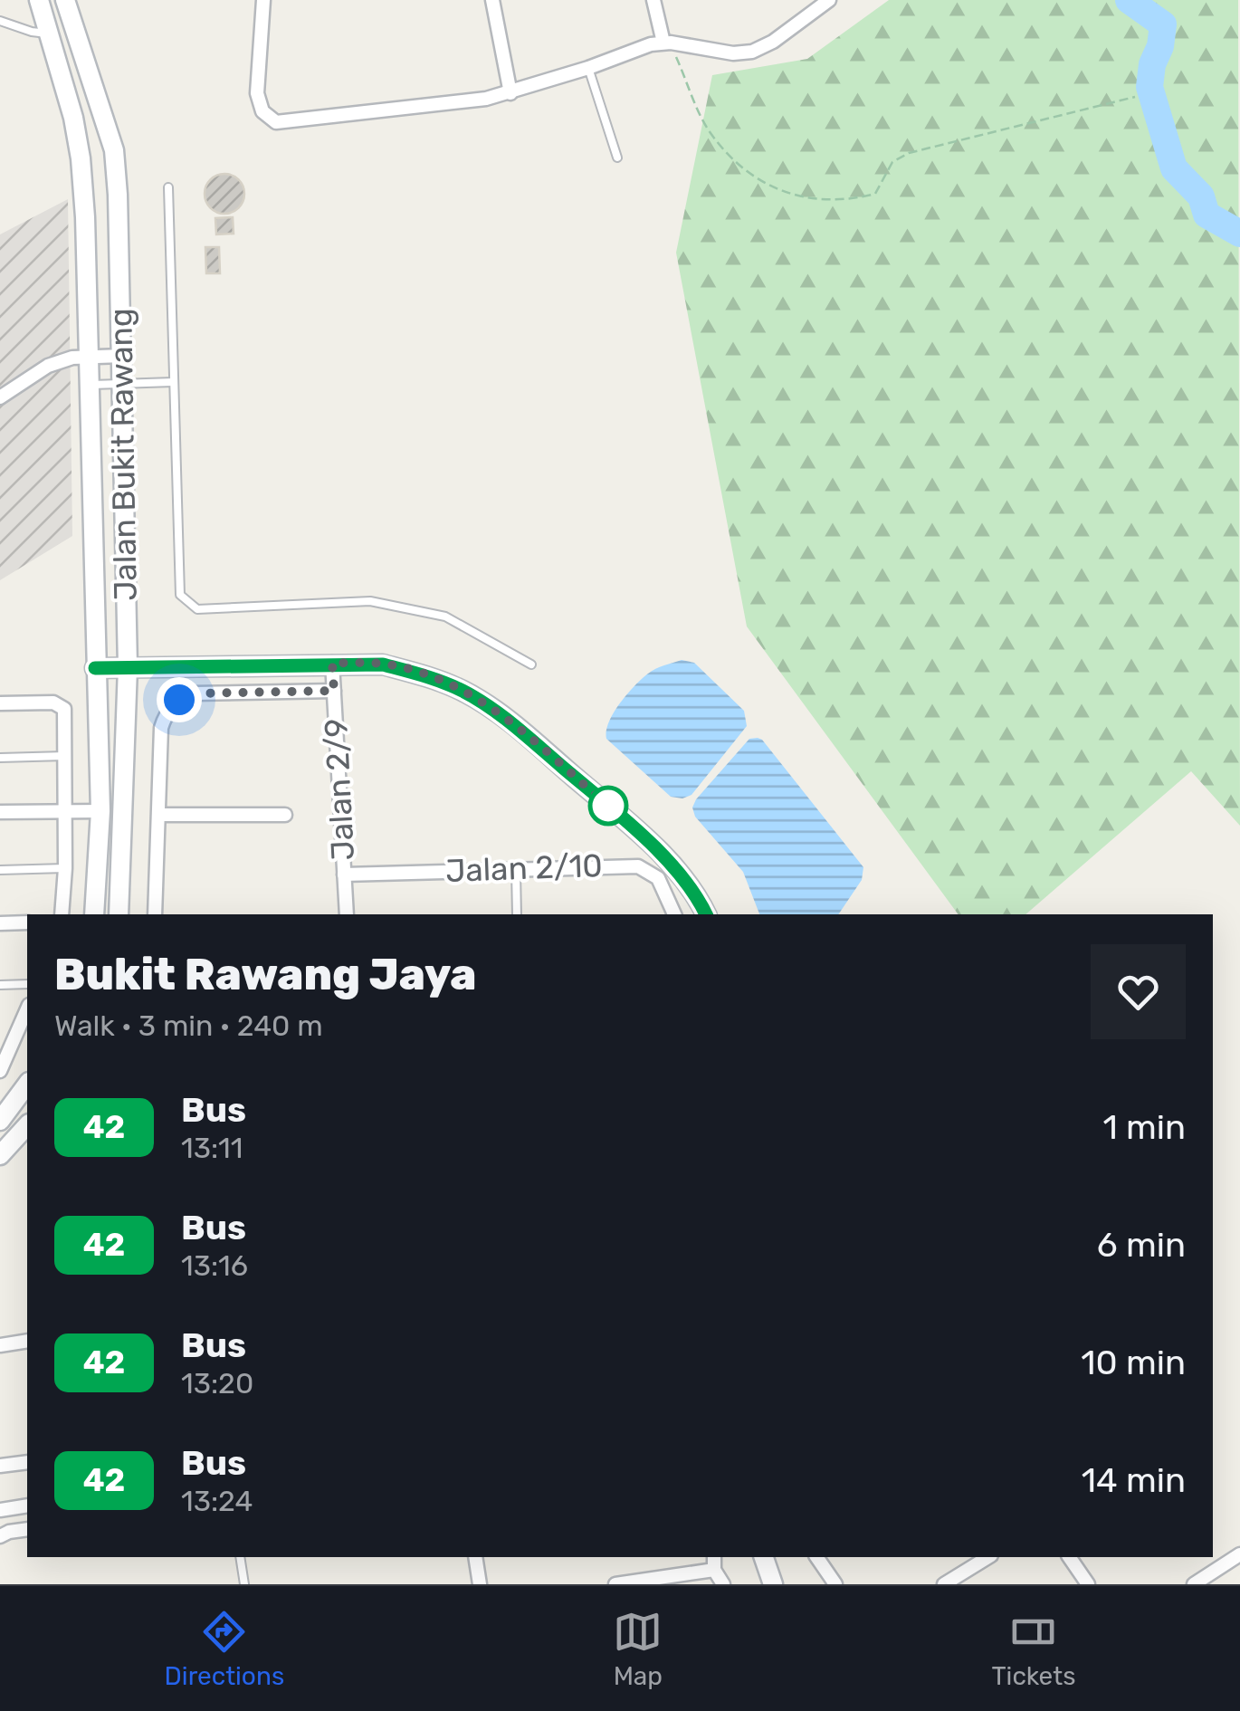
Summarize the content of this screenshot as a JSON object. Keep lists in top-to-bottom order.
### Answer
{
  "streets": {
    "street": ["Jalan Bukit Rawang", "Jalan 2/9", "Jalan 2/10"]
  },
  "crossings": [
    ["Jalan 2/9", "Jalan 2/10"]
  ],
  "lines": ["bus line 42"],
  "page": {
    "heading": ["Bukit Rawang Jaya", "Walk · 3 min · 240 m"],
    "list": [
      {
        "mark": "42",
        "name": "Bus",
        "note": "13:11",
        "value": "1 min"
      },
      {
        "mark": "42",
        "name": "Bus",
        "note": "13:16",
        "value": "6 min"
      },
      {
        "mark": "42",
        "name": "Bus",
        "note": "13:20",
        "value": "10 min"
      },
      {
        "mark": "42",
        "name": "Bus",
        "note": "13:24",
        "value": "14 min"
      }
    ],
    "tabs": ["Directions", "Map", "Tickets"]
  }
}
